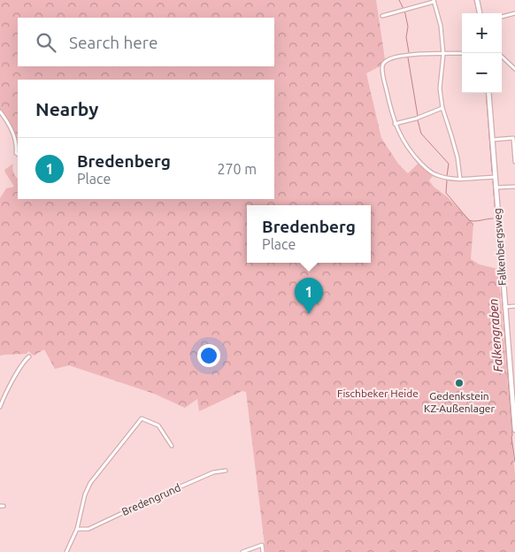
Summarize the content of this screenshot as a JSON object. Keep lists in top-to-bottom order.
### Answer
{
  "streets": {
    "street": ["Falkenbergsweg", "Bredengrund"]
  },
  "water": ["Falkengraben"],
  "parks": ["Fischbeker Heide"],
  "places": ["Gedenkstein KZ-Außenlager"],
  "page": {
    "map_buttons": ["+", "−"],
    "search": "Search here",
    "heading": "Nearby",
    "list": [
      {
        "mark": "1",
        "name": "Bredenberg",
        "note": "Place",
        "value": "270 m"
      }
    ],
    "popup": ["Bredenberg", "Place"],
    "pins": "1"
  }
}
